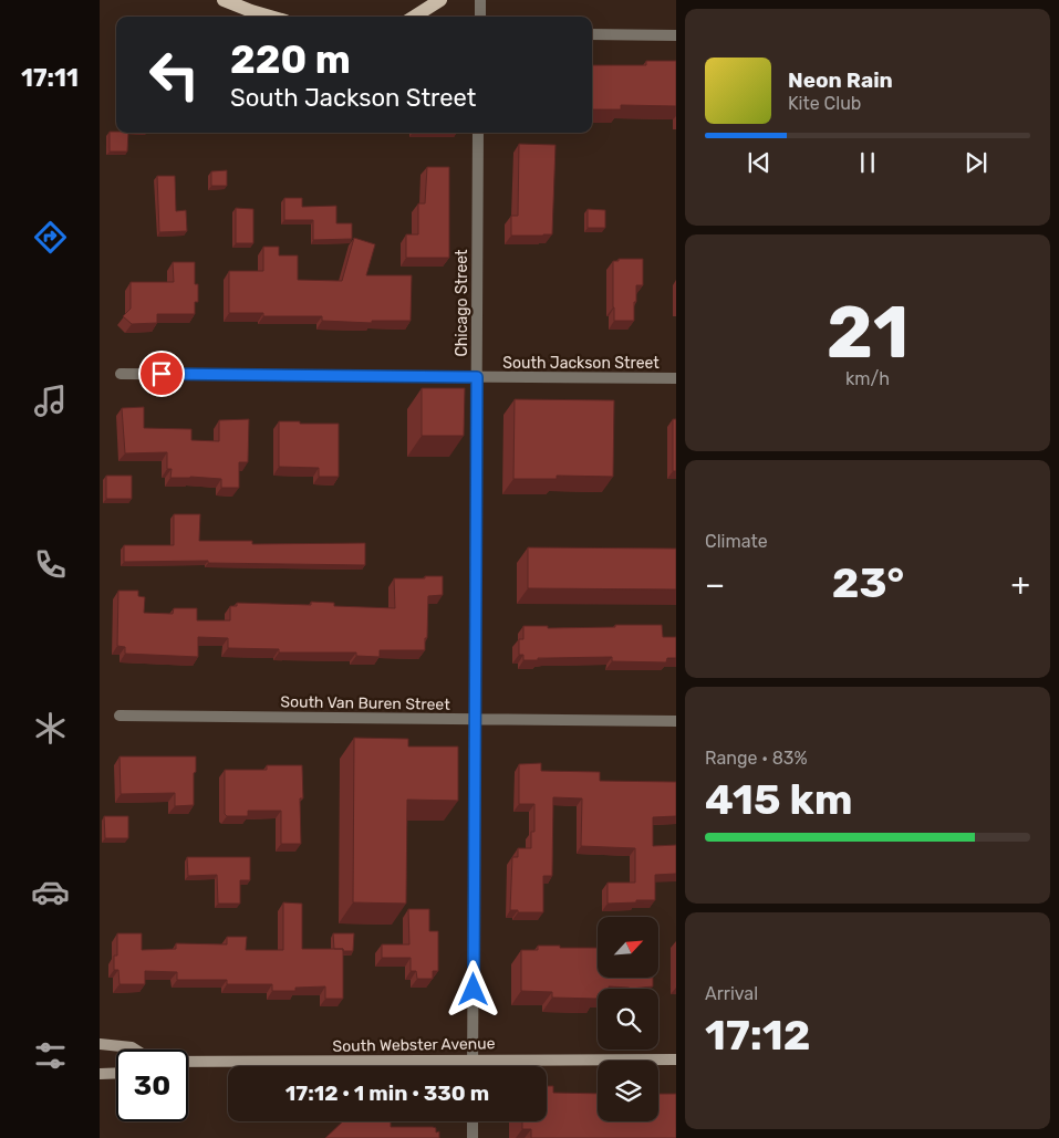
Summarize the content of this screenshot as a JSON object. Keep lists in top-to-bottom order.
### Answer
{
  "streets": {
    "main road": ["South Webster Avenue"],
    "street": ["Chicago Street", "South Jackson Street", "South Van Buren Street"]
  },
  "crossings": [
    ["Chicago Street", "South Jackson Street"],
    ["Chicago Street", "South Van Buren Street"],
    ["Chicago Street", "South Webster Avenue"]
  ],
  "north": "top right",
  "page": {
    "tabs": "17:11",
    "turn": ["220 m", "South Jackson Street"],
    "song": ["Neon Rain", "Kite Club"],
    "tile": [
      ["21", "km/h"],
      "Climate",
      ["Range · 83%", "415 km"],
      ["Arrival", "17:12"]
    ],
    "heat": ["−", "23°", "+"],
    "limit": "30",
    "trip": "17:12 · 1 min · 330 m"
  }
}
